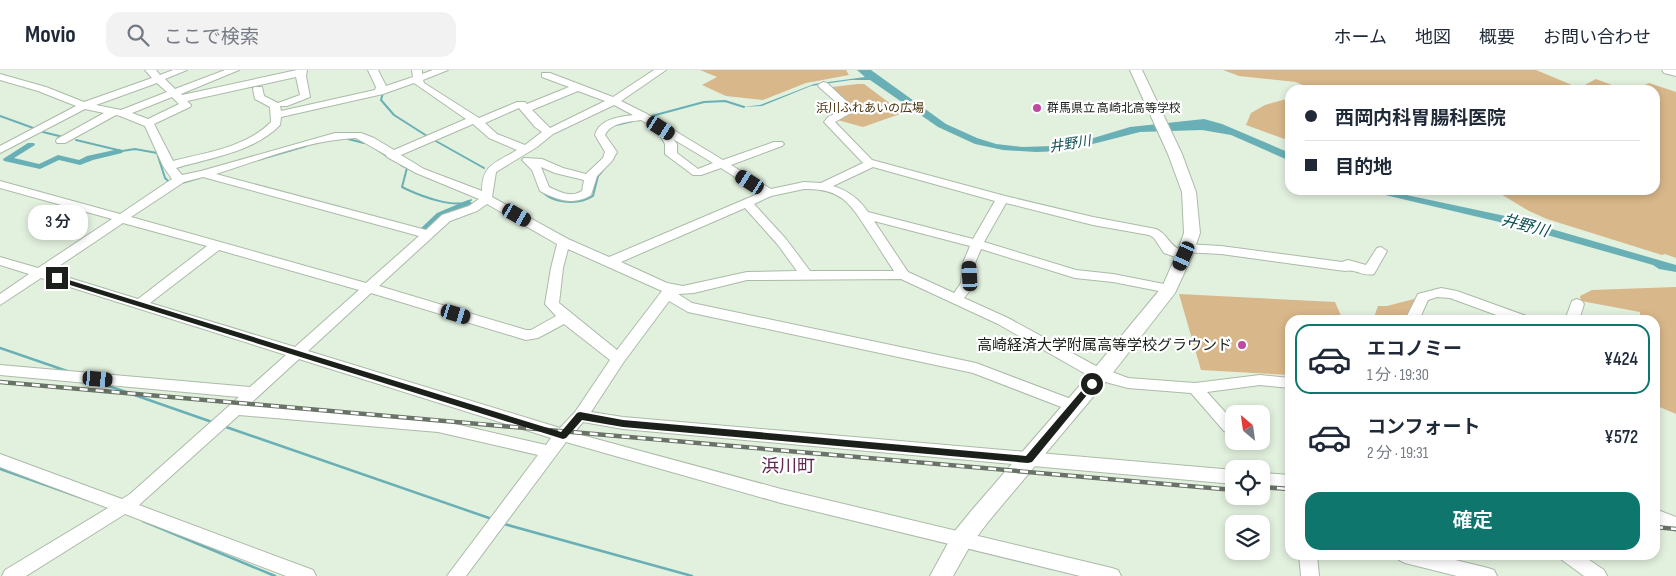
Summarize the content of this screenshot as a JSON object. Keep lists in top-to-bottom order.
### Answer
{
  "districts": ["浜川町"],
  "water": ["井野川"],
  "parks": ["浜川ふれあいの広場"],
  "places": ["群馬県立 高崎北高等学校", "高崎経済大学附属高等学校グラウンド"],
  "north": "top left",
  "page": {
    "header": "Movio",
    "search": "ここで検索",
    "nav": [
      "ホーム",
      "地図",
      "概要",
      "お問い合わせ"
    ],
    "banner": ["西岡内科胃腸科医院", "目的地"],
    "bubble": "3 分",
    "list": [
      {
        "name": "エコノミー",
        "note": "1 分 · 19:30",
        "value": "¥424"
      },
      {
        "name": "コンフォート",
        "note": "2 分 · 19:31",
        "value": "¥572"
      }
    ],
    "buttons": "確定"
  }
}
